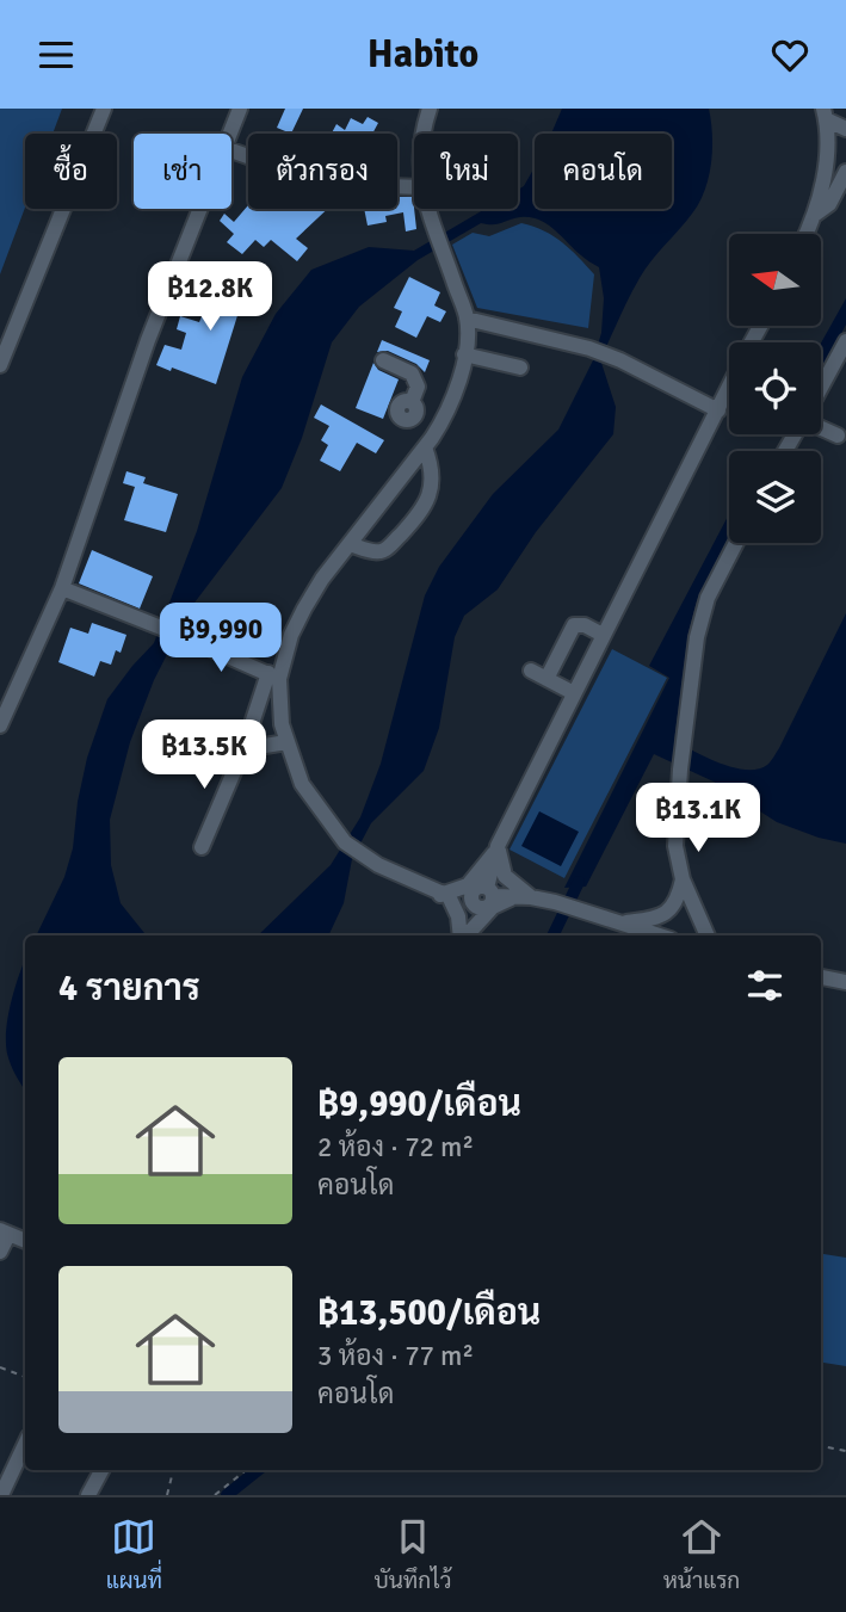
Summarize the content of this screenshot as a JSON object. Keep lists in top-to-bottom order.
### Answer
{
  "north": "left",
  "page": {
    "header": "Habito",
    "chip": [
      "ซื้อ",
      "เช่า",
      "ตัวกรอง",
      "ใหม่",
      "คอนโด"
    ],
    "price": [
      "฿12.8K",
      "฿9,990",
      "฿13.5K",
      "฿13.1K"
    ],
    "heading": "4 รายการ",
    "list": [
      {
        "name": "฿9,990/เดือน",
        "note": "2 ห้อง · 72 m² · คอนโด"
      },
      {
        "name": "฿13,500/เดือน",
        "note": "3 ห้อง · 77 m² · คอนโด"
      }
    ],
    "tabs": ["แผนที่", "บันทึกไว้", "หน้าแรก"]
  }
}
